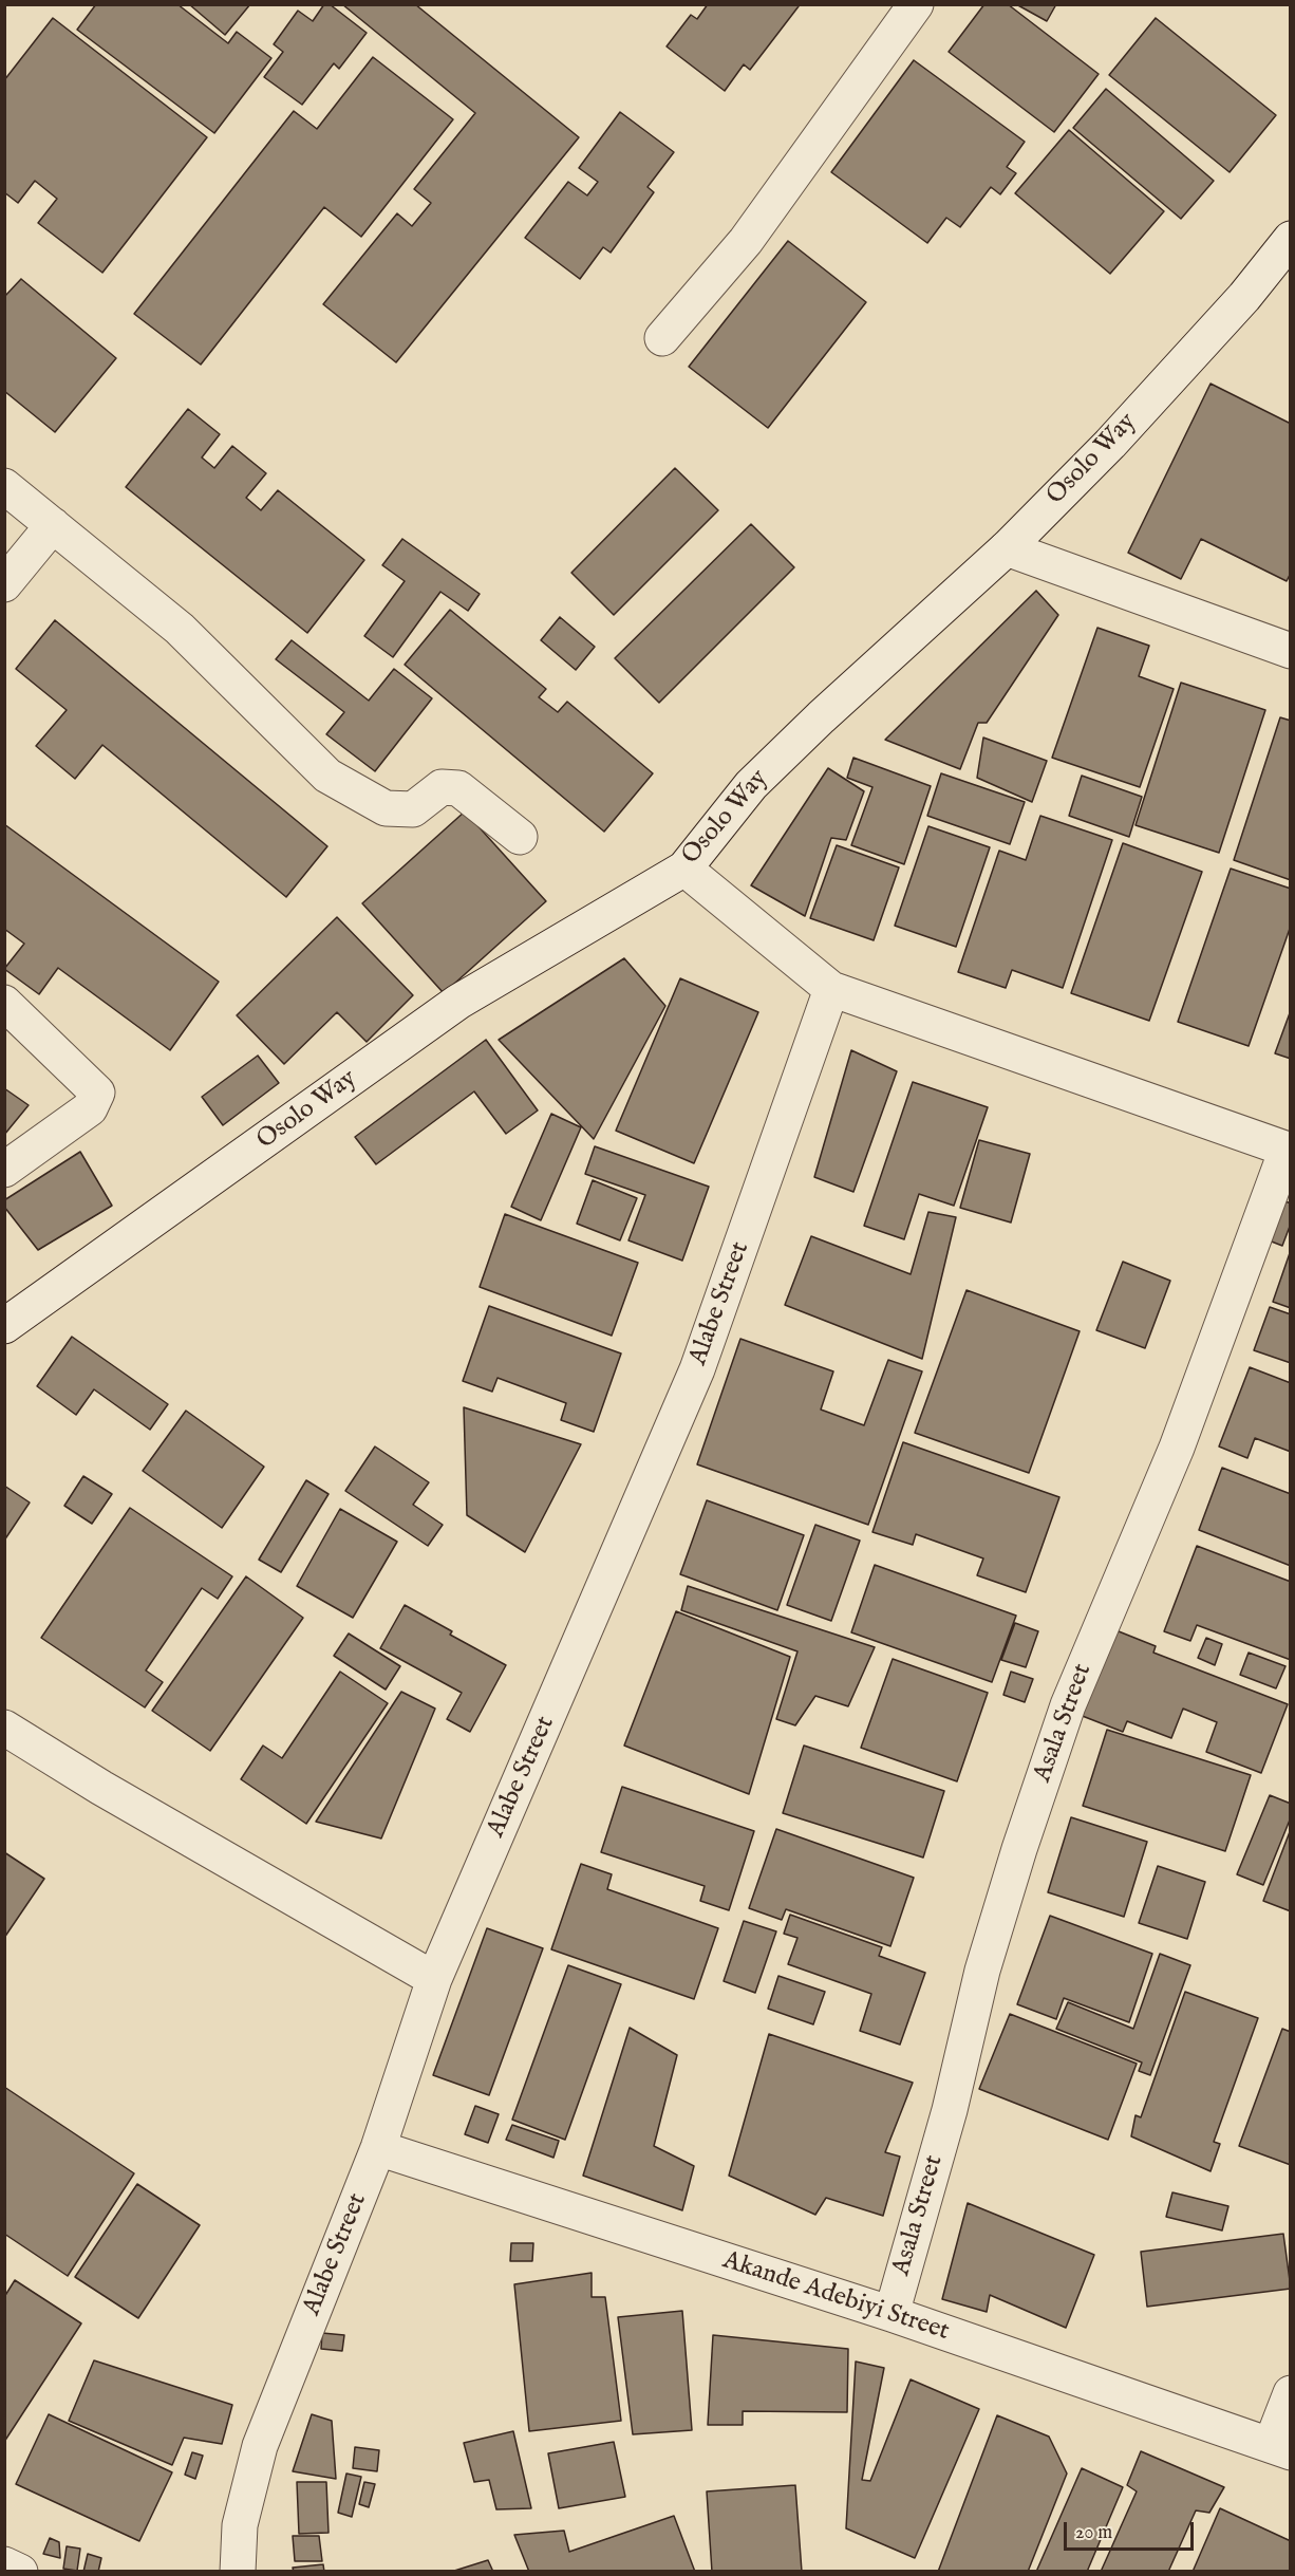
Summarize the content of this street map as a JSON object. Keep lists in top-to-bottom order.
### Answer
{
  "streets": {
    "street": [
      "Osolo Way",
      "Alabe Street",
      "Asala Street",
      "Akande Adebiyi Street"
    ]
  },
  "crossings": [
    ["Alabe Street", "Akande Adebiyi Street"],
    ["Asala Street", "Akande Adebiyi Street"]
  ],
  "scale_bar": "20 m"
}
